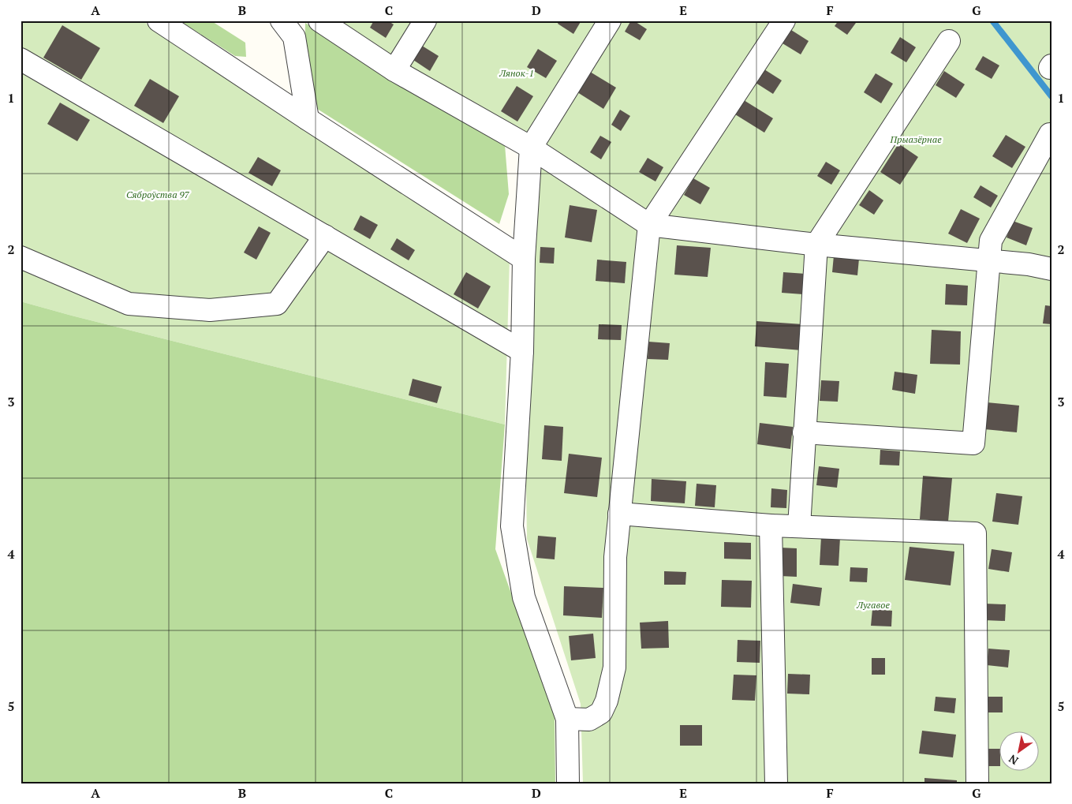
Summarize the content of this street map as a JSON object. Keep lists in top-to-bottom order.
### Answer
{
  "parks": [
    "Лянок-1",
    "Прыазёрнае",
    "Сяброўства 97",
    "Лугавое"
  ],
  "north": "bottom left",
  "grid": {
    "columns": [
      "A",
      "B",
      "C",
      "D",
      "E",
      "F",
      "G"
    ],
    "rows": [
      "1",
      "2",
      "3",
      "4",
      "5"
    ]
  }
}
